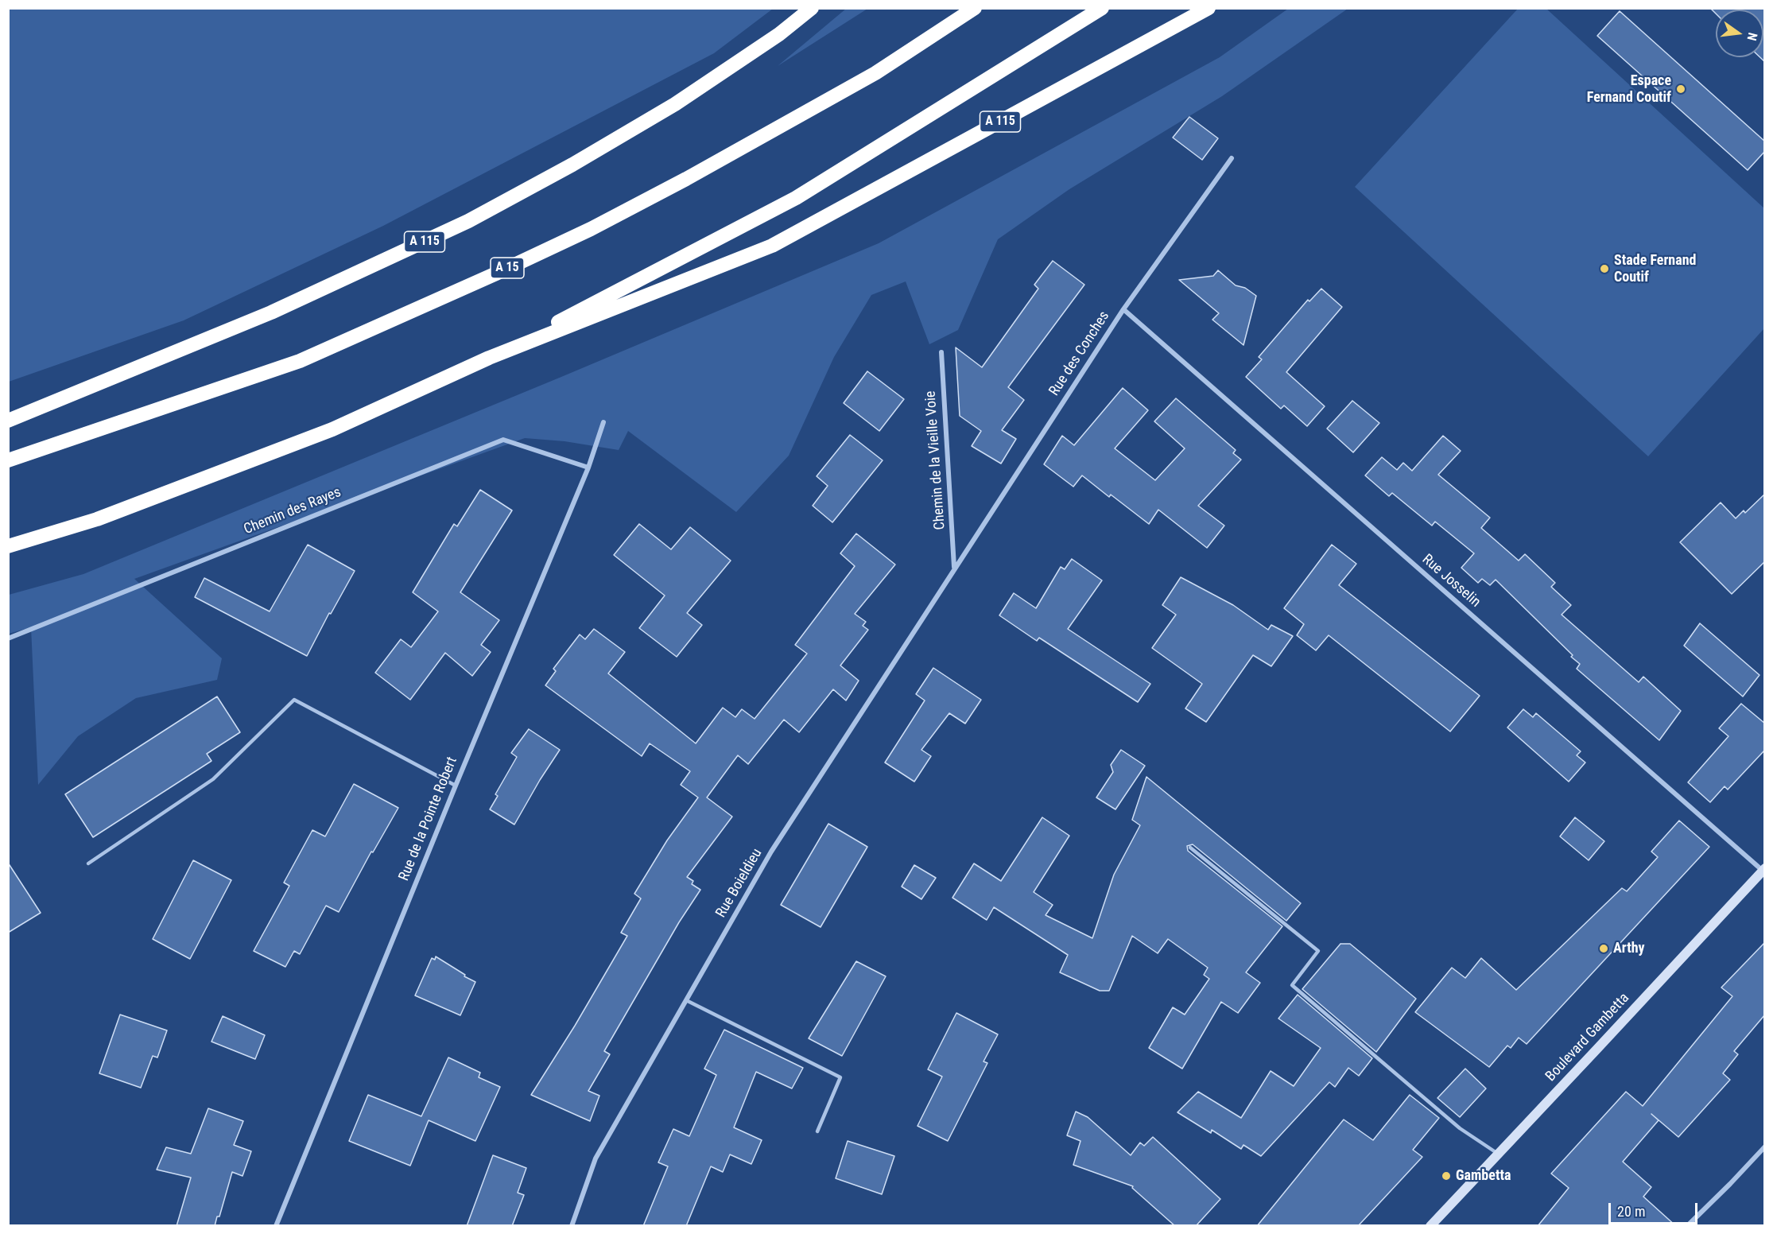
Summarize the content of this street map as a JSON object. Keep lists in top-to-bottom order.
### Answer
{
  "streets": {
    "highway": ["A 115", "A 15"],
    "main road": ["Boulevard Gambetta"],
    "street": [
      "Rue des Conches",
      "Chemin de la Vieille Voie",
      "Chemin des Rayes",
      "Rue Josselin",
      "Rue de la Pointe Robert",
      "Rue Boieldieu"
    ]
  },
  "crossings": [
    ["Rue des Conches", "Chemin de la Vieille Voie"],
    ["Rue des Conches", "Rue Josselin"],
    ["Rue des Conches", "Rue Boieldieu"],
    ["Chemin de la Vieille Voie", "Rue Boieldieu"],
    ["Chemin des Rayes", "Rue de la Pointe Robert"],
    ["Rue Josselin", "Boulevard Gambetta"]
  ],
  "places": [
    "Espace Fernand Coutif",
    "Stade Fernand Coutif",
    "Arthy",
    "Gambetta"
  ],
  "scale_bar": "20 m",
  "north": "right"
}
